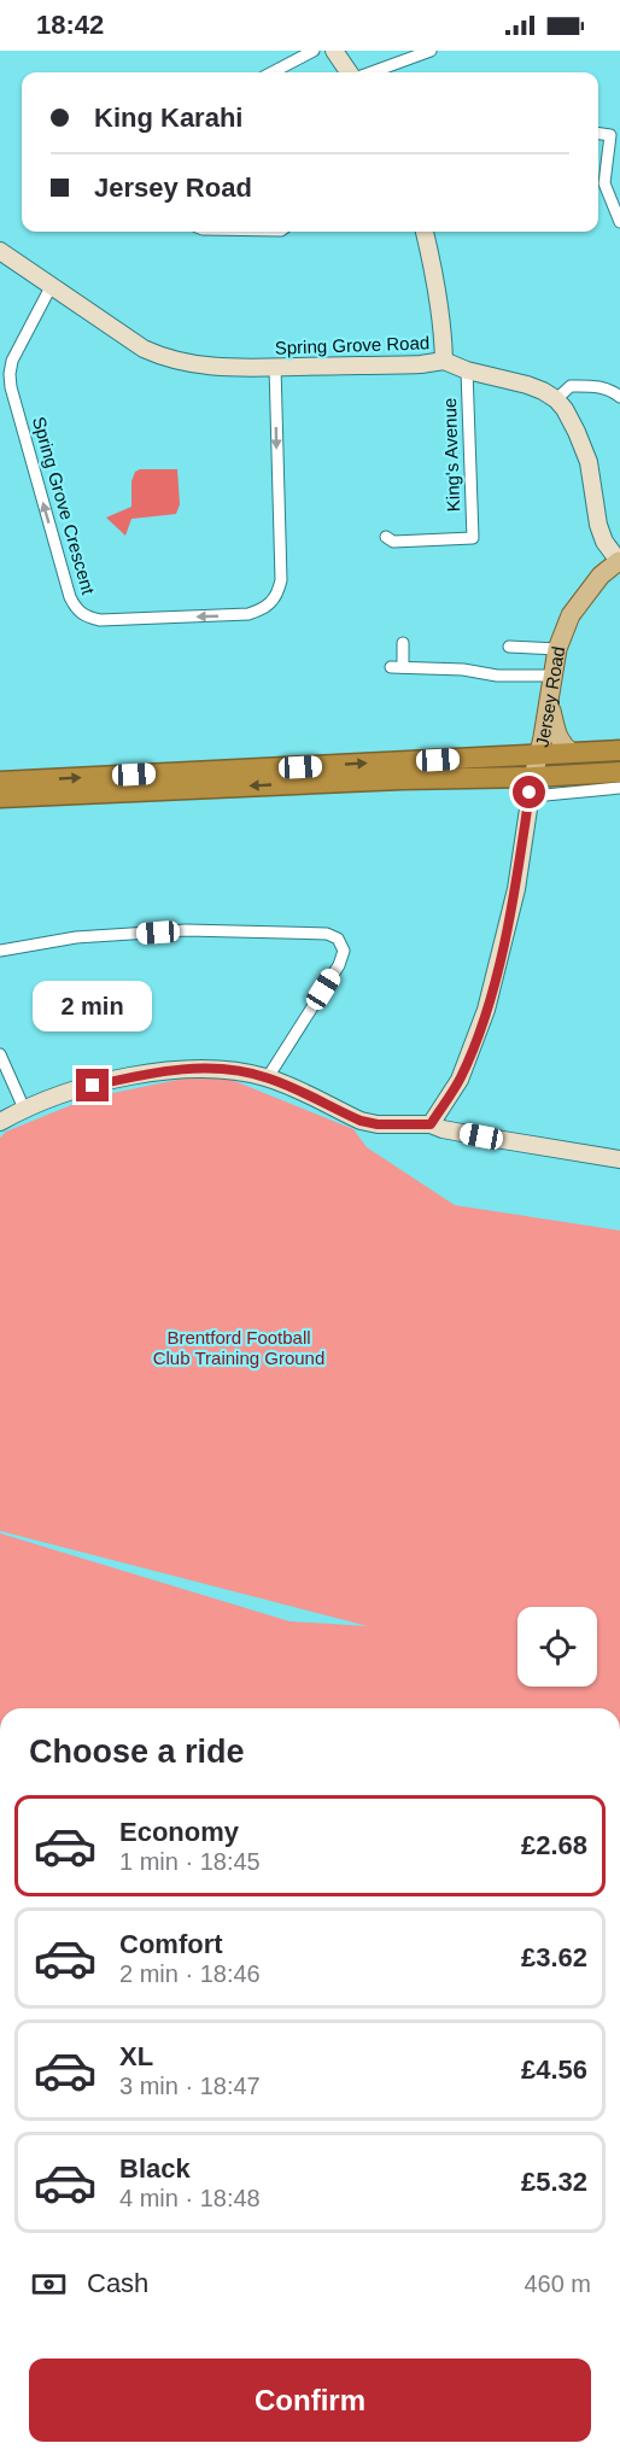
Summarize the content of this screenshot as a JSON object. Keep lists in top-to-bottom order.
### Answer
{
  "streets": {
    "main road": ["Jersey Road"],
    "street": ["Spring Grove Road", "King's Avenue", "Spring Grove Crescent"]
  },
  "crossings": [
    ["Spring Grove Road", "King's Avenue"],
    ["Spring Grove Road", "Spring Grove Crescent"]
  ],
  "parks": ["Brentford Football Club Training Ground"],
  "page": {
    "status": "18:42",
    "banner": ["King Karahi", "Jersey Road"],
    "bubble": "2 min",
    "heading": "Choose a ride",
    "list": [
      {
        "name": "Economy",
        "note": "1 min · 18:45",
        "value": "£2.68"
      },
      {
        "name": "Comfort",
        "note": "2 min · 18:46",
        "value": "£3.62"
      },
      {
        "name": "XL",
        "note": "3 min · 18:47",
        "value": "£4.56"
      },
      {
        "name": "Black",
        "note": "4 min · 18:48",
        "value": "£5.32"
      }
    ],
    "pay": ["Cash", "460 m"],
    "buttons": "Confirm"
  }
}
